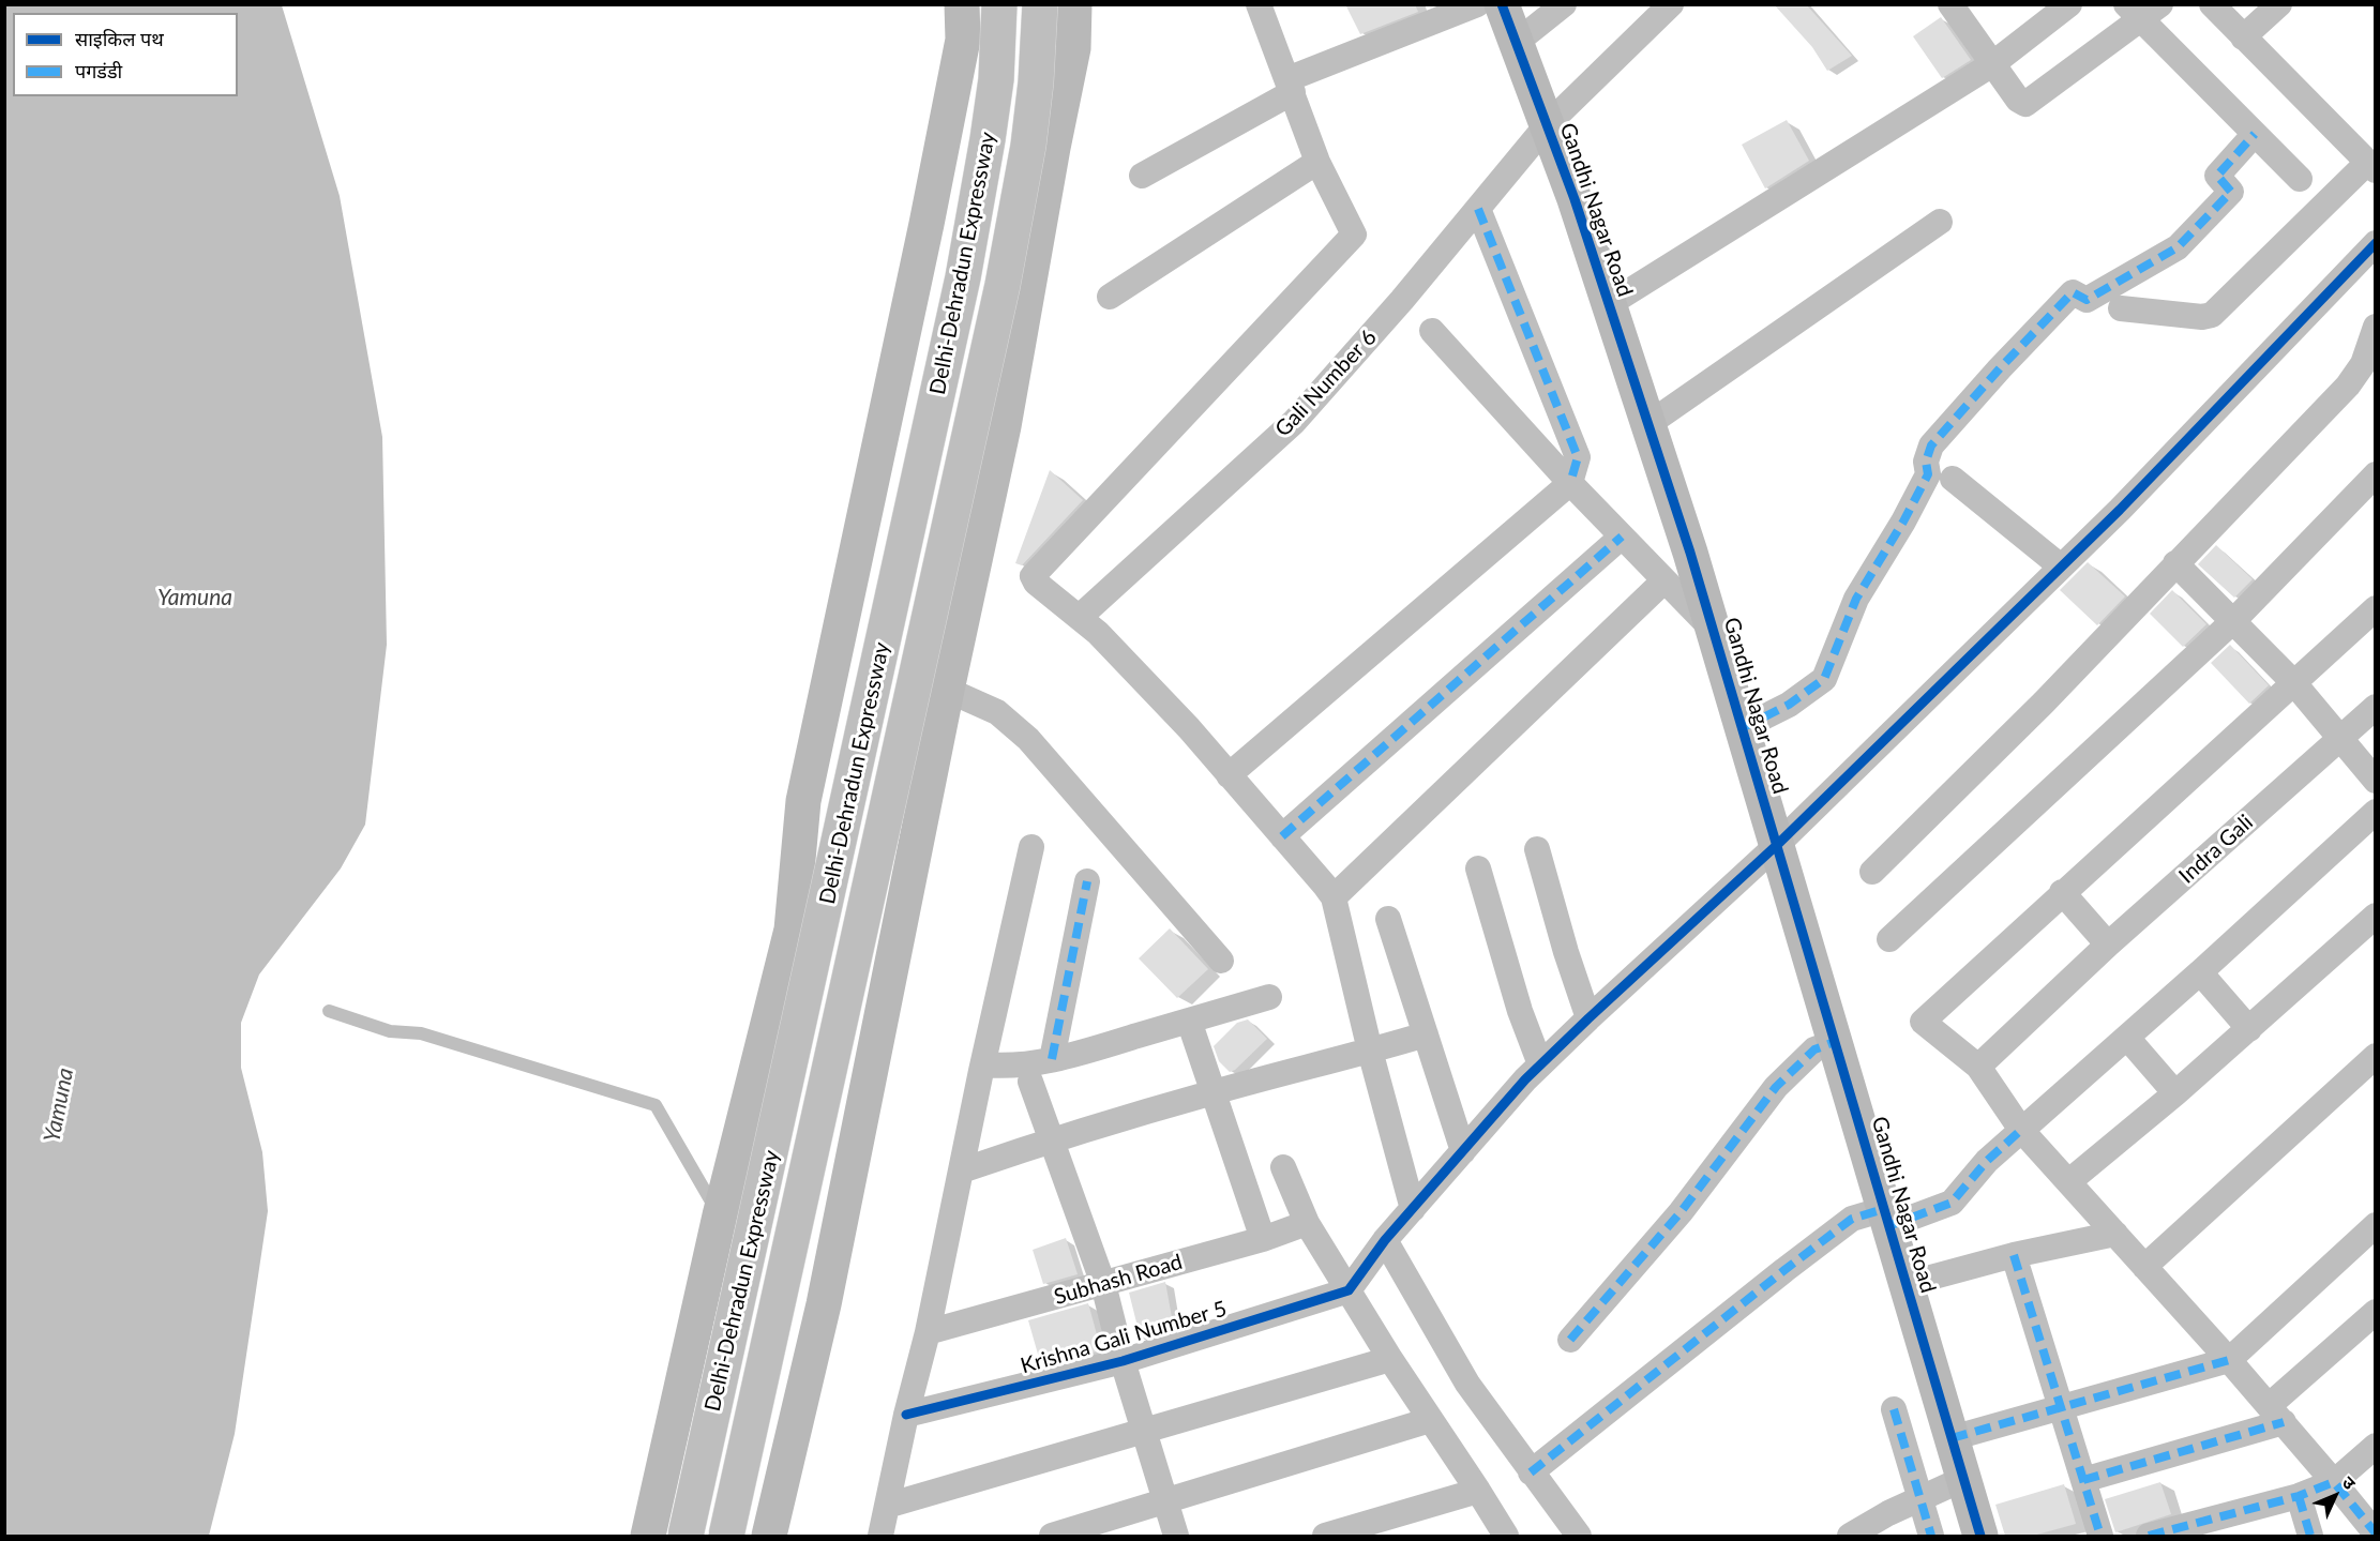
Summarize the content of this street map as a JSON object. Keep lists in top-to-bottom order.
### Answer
{
  "streets": {
    "highway": ["Delhi-Dehradun Expressway"],
    "street": [
      "Gandhi Nagar Road",
      "Gali Number 6",
      "Indra Gali",
      "Subhash Road",
      "Krishna Gali Number 5"
    ]
  },
  "crossings": [
    ["Gandhi Nagar Road", "Gali Number 6"]
  ],
  "water": ["Yamuna"],
  "legend": ["साइकिल पथ", "पगडंडी"],
  "north": "top right"
}
